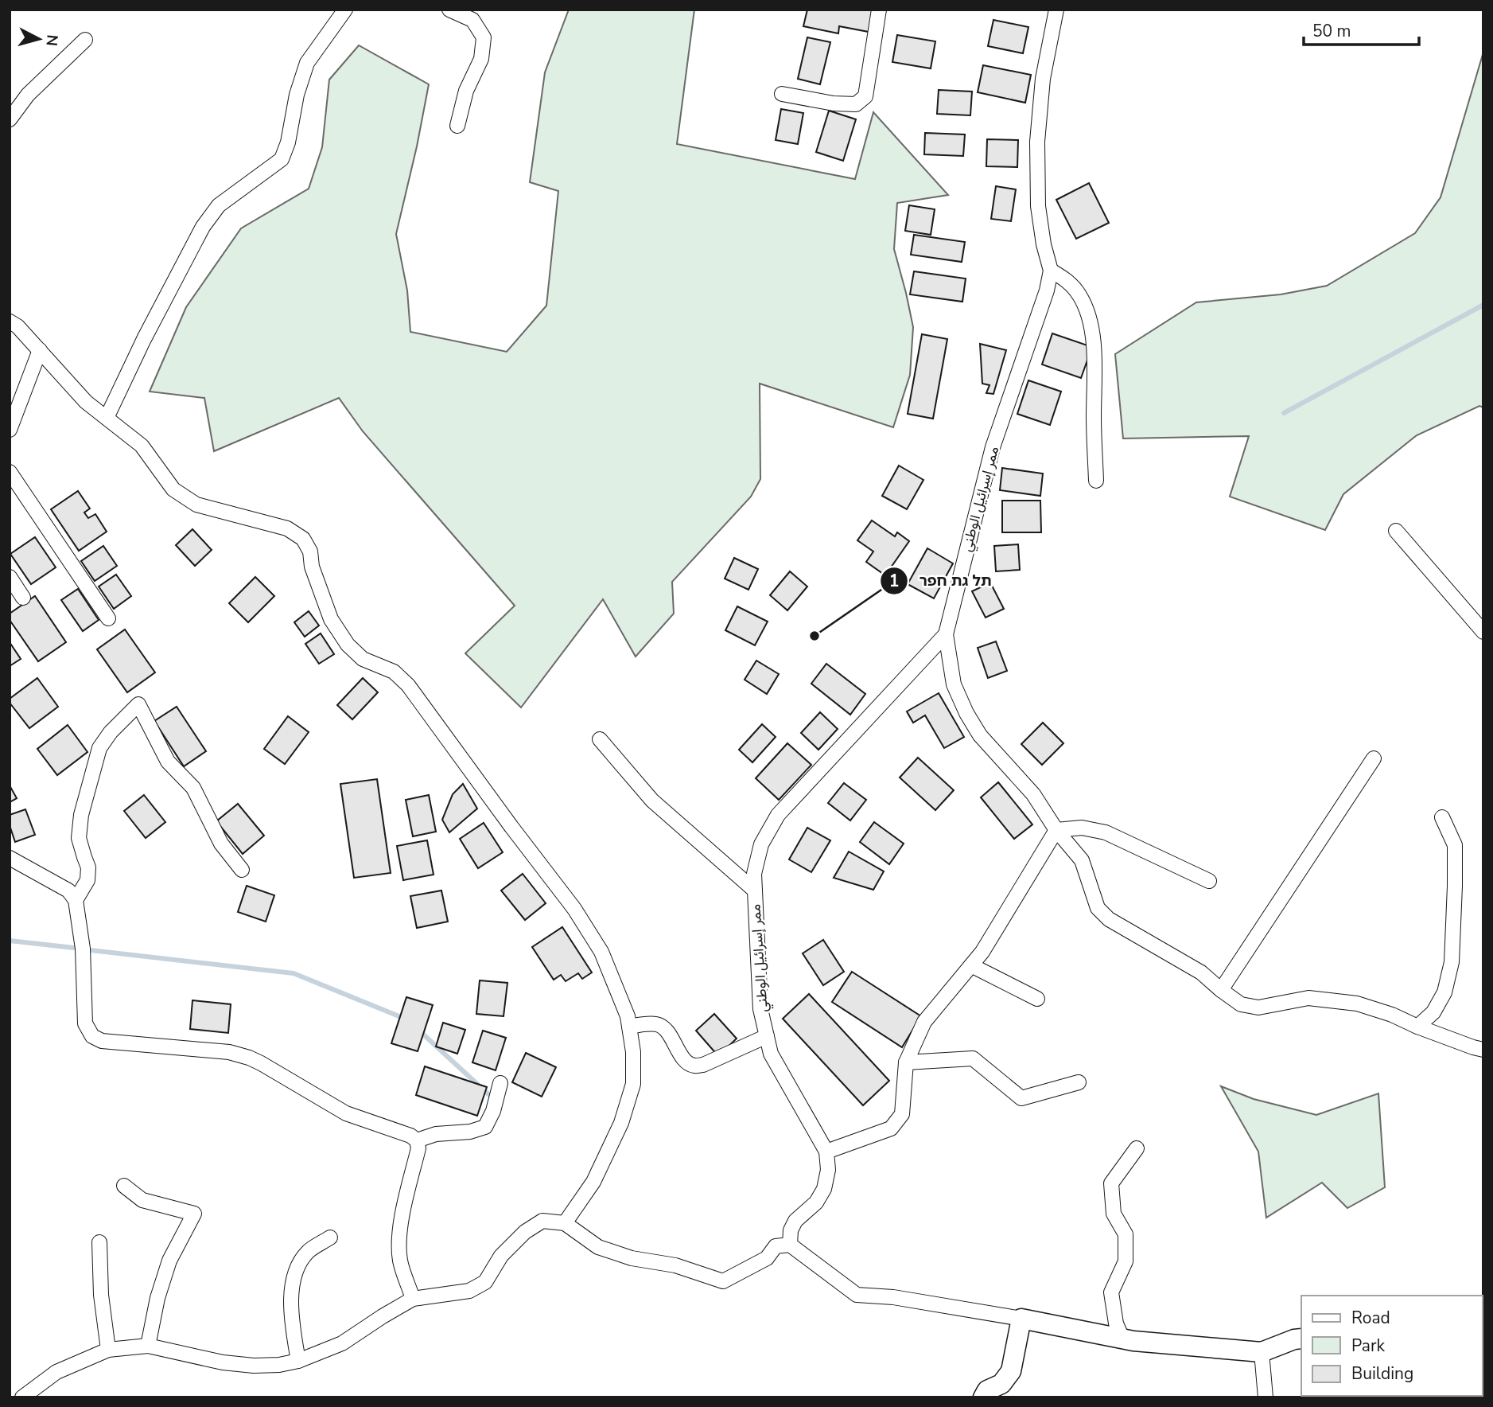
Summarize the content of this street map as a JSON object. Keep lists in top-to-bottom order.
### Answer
{
  "streets": {
    "street": ["ممر إسرائيل الوطني"]
  },
  "places": ["תל גת חפר"],
  "legend": ["Road", "Park", "Building"],
  "scale_bar": "50 m",
  "north": "right"
}
